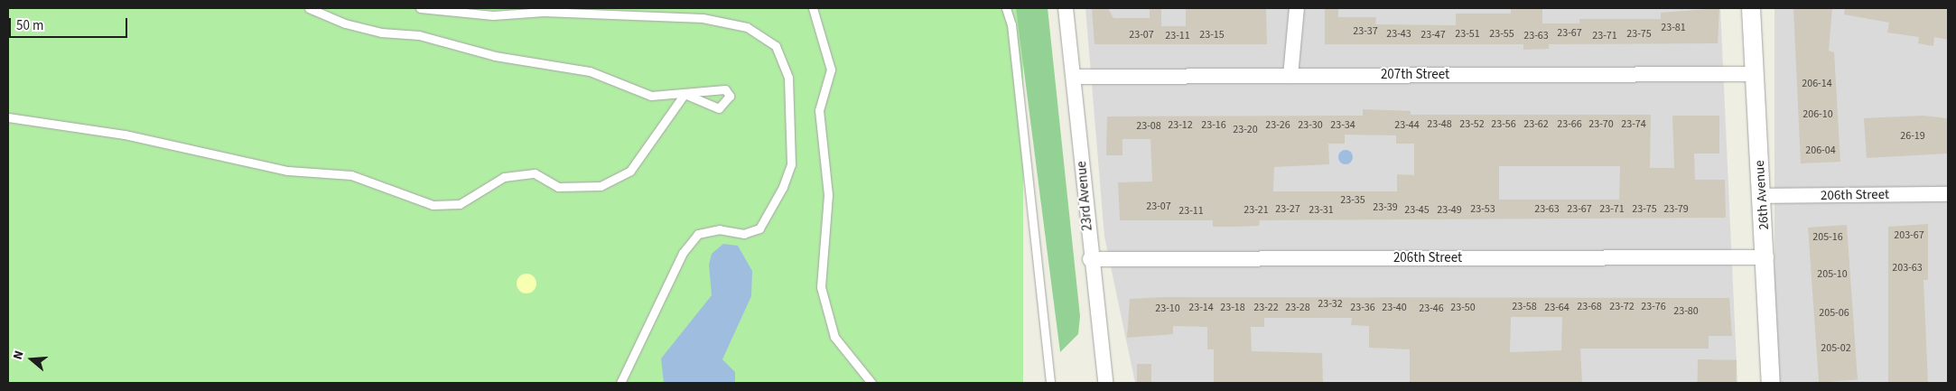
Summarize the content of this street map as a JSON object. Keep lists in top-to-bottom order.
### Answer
{
  "streets": {
    "street": [
      "207th Street",
      "26th Avenue",
      "206th Street",
      "23rd Avenue"
    ]
  },
  "crossings": [
    ["207th Street", "26th Avenue"],
    ["207th Street", "23rd Avenue"],
    ["26th Avenue", "206th Street"],
    ["206th Street", "23rd Avenue"]
  ],
  "house_numbers": [
    "23-81",
    "23-37",
    "23-67",
    "23-43",
    "23-51",
    "23-55",
    "23-75",
    "23-07",
    "23-15",
    "23-47",
    "23-11",
    "23-63",
    "23-71",
    "206-14",
    "206-10",
    "23-48",
    "23-52",
    "23-56",
    "23-62",
    "23-66",
    "23-70",
    "23-74",
    "23-12",
    "23-16",
    "23-26",
    "23-30",
    "23-34",
    "23-44",
    "23-08",
    "23-20",
    "26-19",
    "206-04",
    "23-35",
    "23-07",
    "23-39",
    "23-27",
    "23-53",
    "23-63",
    "23-67",
    "23-71",
    "23-75",
    "23-79",
    "23-21",
    "23-31",
    "23-45",
    "23-49",
    "23-11",
    "203-67",
    "205-16",
    "203-63",
    "205-10",
    "23-32",
    "23-58",
    "23-68",
    "23-72",
    "23-76",
    "23-14",
    "23-18",
    "23-22",
    "23-28",
    "23-36",
    "23-40",
    "23-50",
    "23-64",
    "23-10",
    "23-46",
    "23-80",
    "205-06",
    "205-02"
  ],
  "scale_bar": "50 m",
  "north": "left"
}
